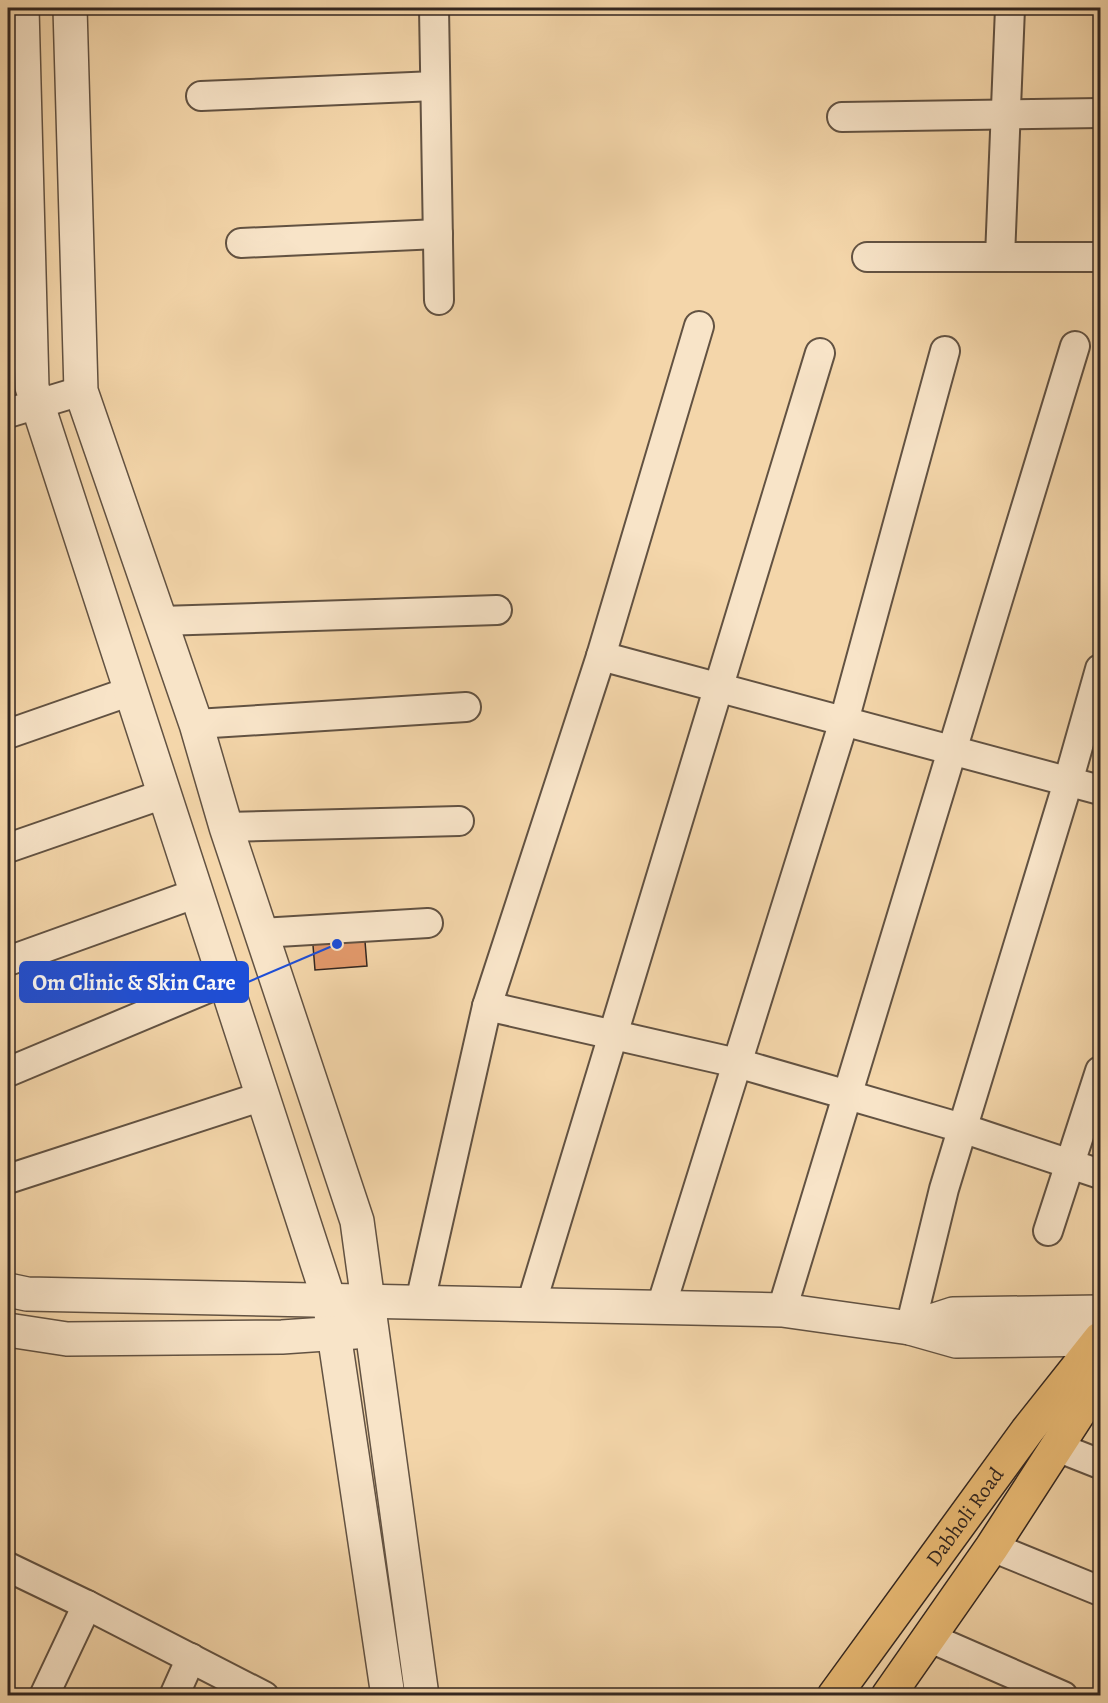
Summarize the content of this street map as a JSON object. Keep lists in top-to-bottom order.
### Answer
{
  "streets": {
    "main road": ["Dabholi Road"]
  },
  "places": ["Om Clinic & Skin Care"]
}
